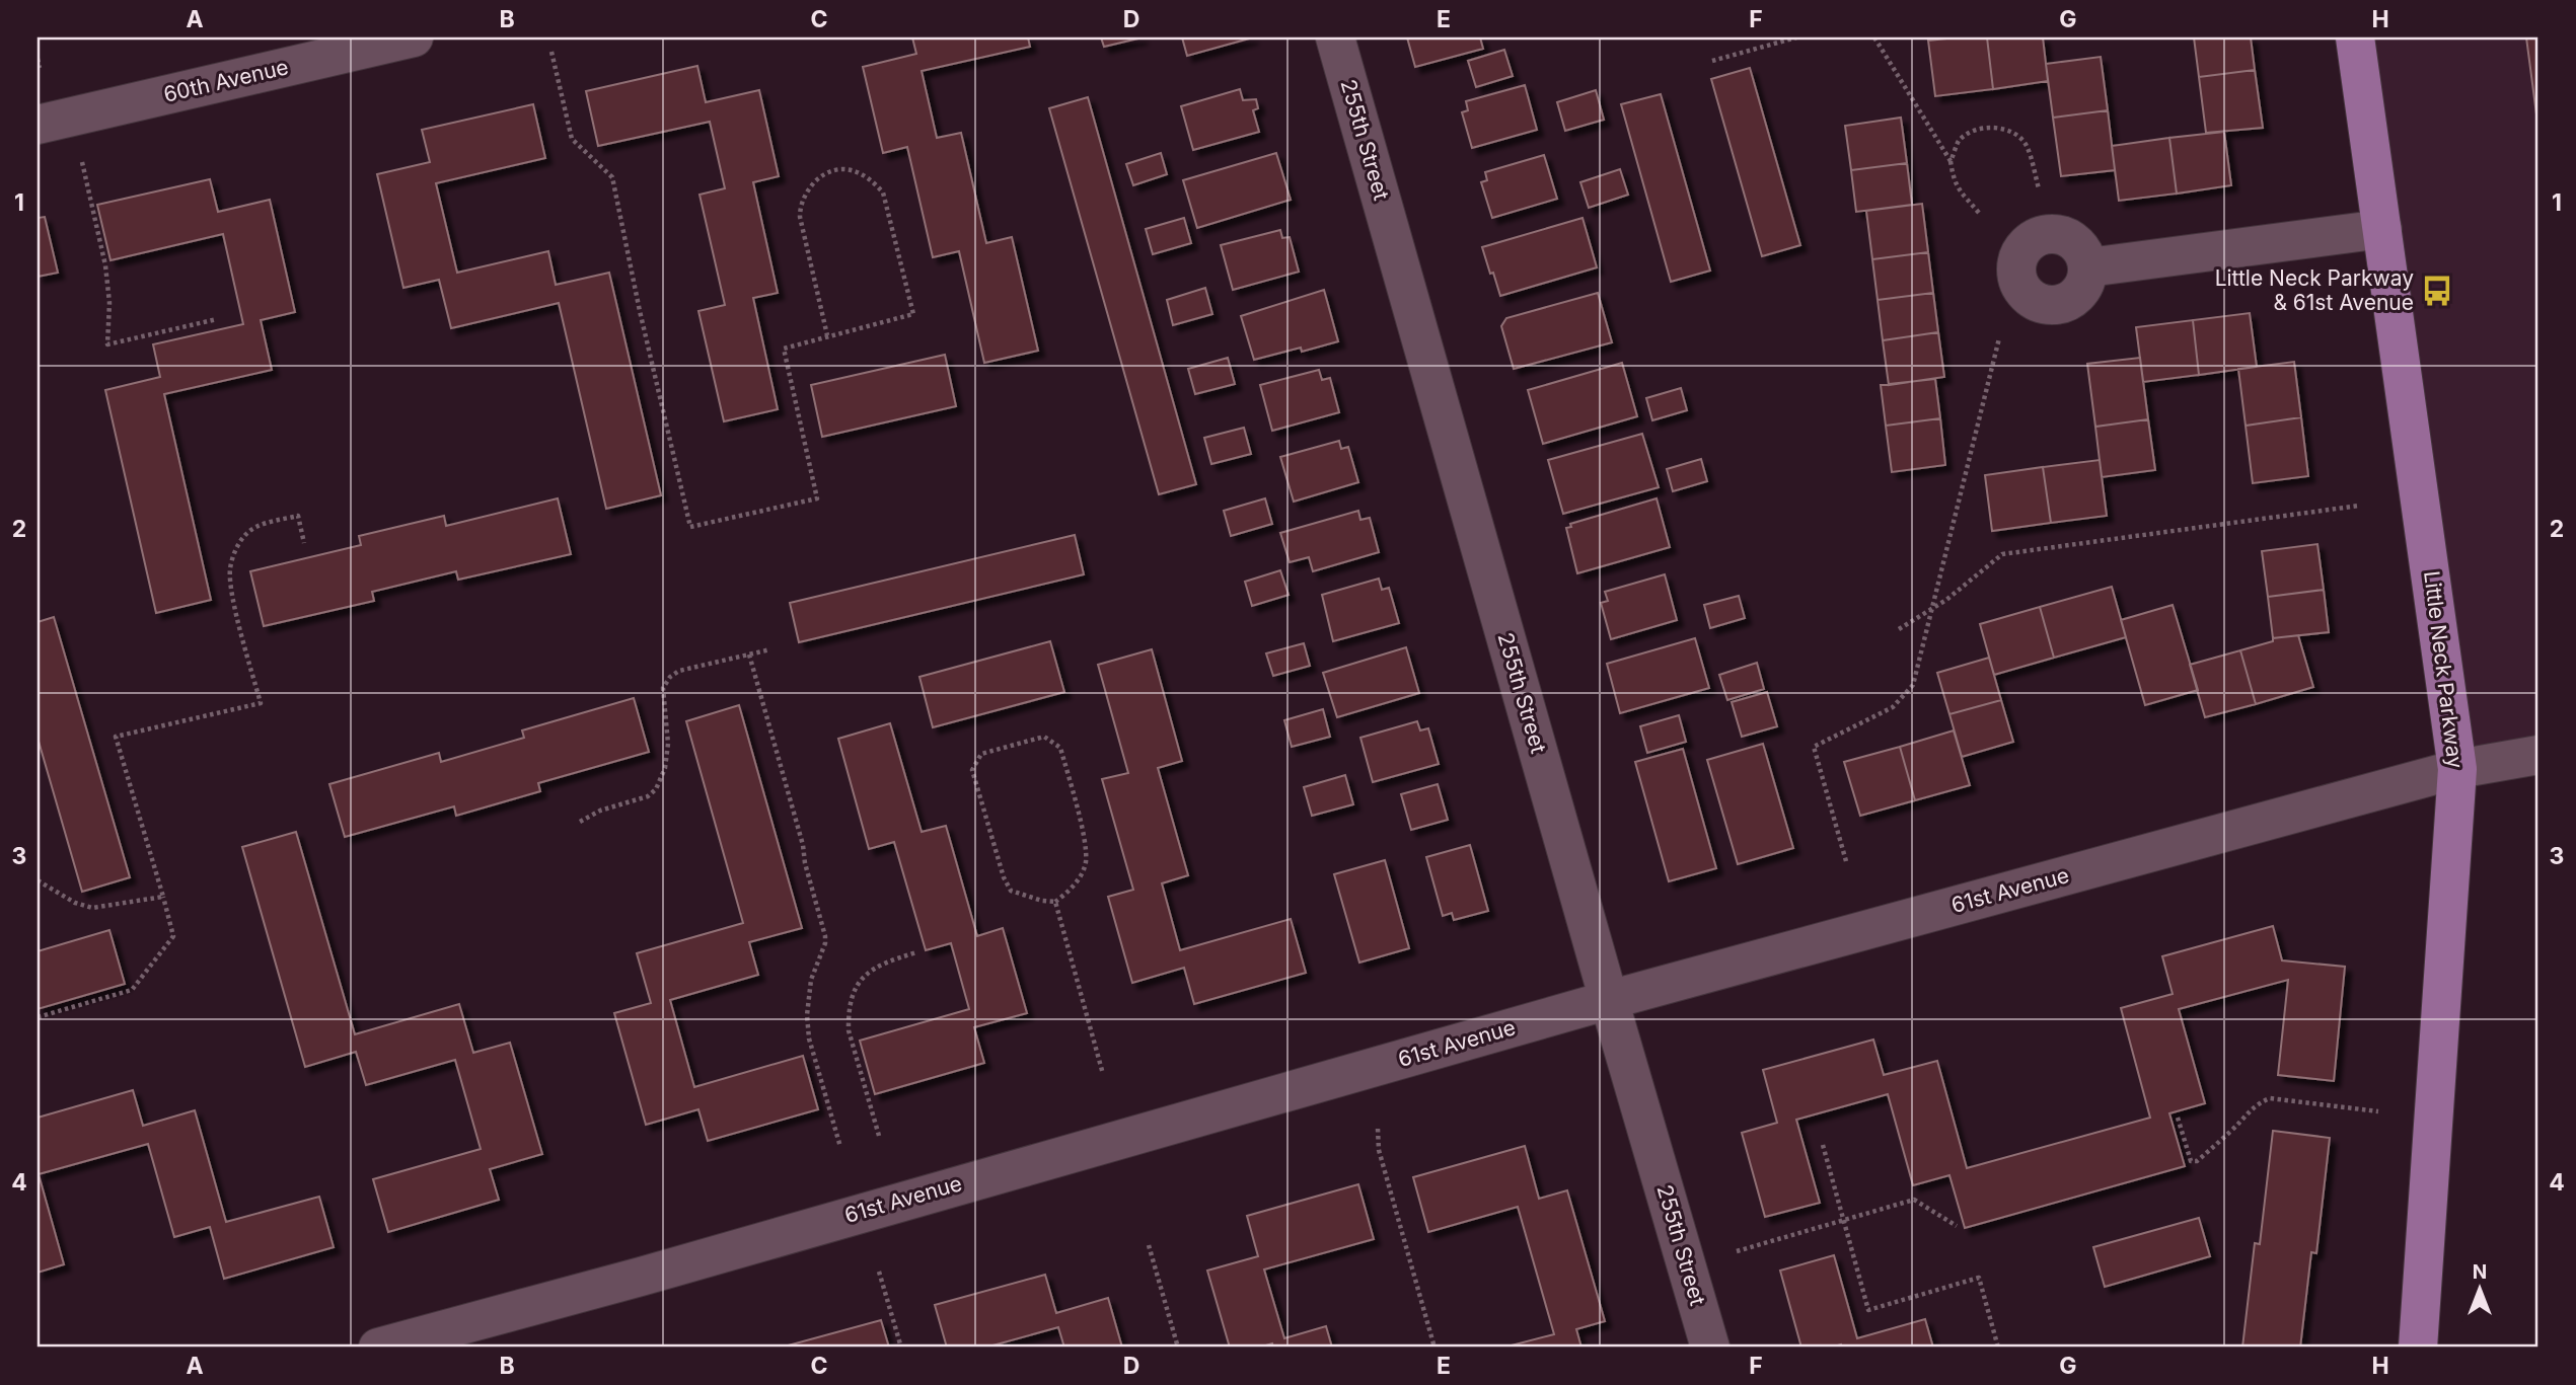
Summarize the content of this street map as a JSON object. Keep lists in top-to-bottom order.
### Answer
{
  "streets": {
    "main road": ["Little Neck Parkway"],
    "street": ["60th Avenue", "255th Street", "61st Avenue"]
  },
  "crossings": [
    ["255th Street", "61st Avenue"],
    ["Little Neck Parkway", "61st Avenue"]
  ],
  "places": {
    "bus stop": ["Little Neck Parkway & 61st Avenue"]
  },
  "north": "top",
  "grid": {
    "columns": [
      "A",
      "B",
      "C",
      "D",
      "E",
      "F",
      "G",
      "H"
    ],
    "rows": [
      "1",
      "2",
      "3",
      "4"
    ]
  }
}
